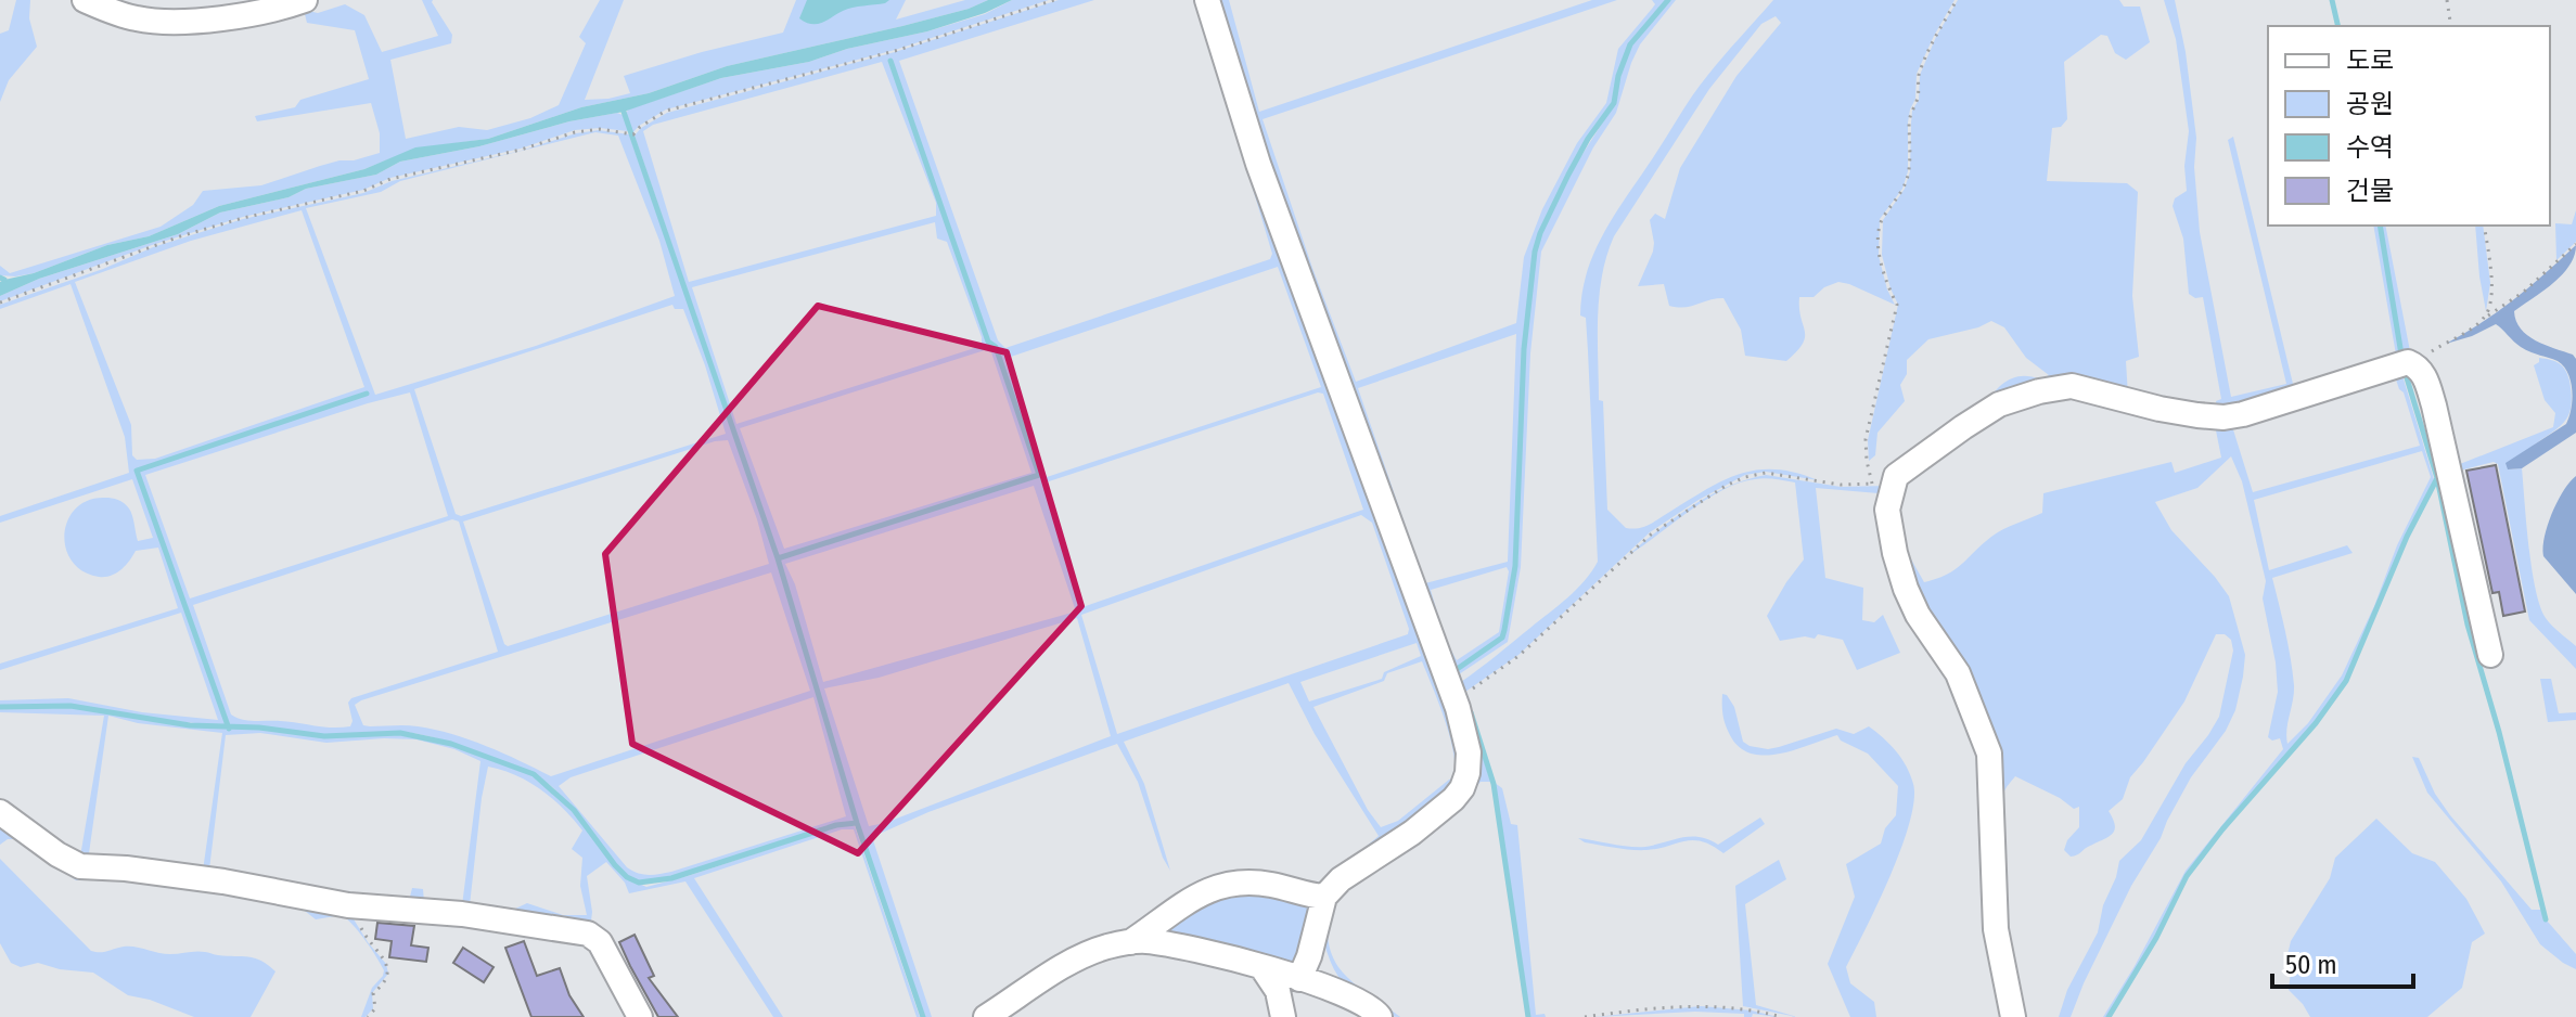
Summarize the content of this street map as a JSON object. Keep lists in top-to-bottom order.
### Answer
{
  "legend": [
    "도로",
    "공원",
    "수역",
    "건물"
  ],
  "scale_bar": "50 m"
}
